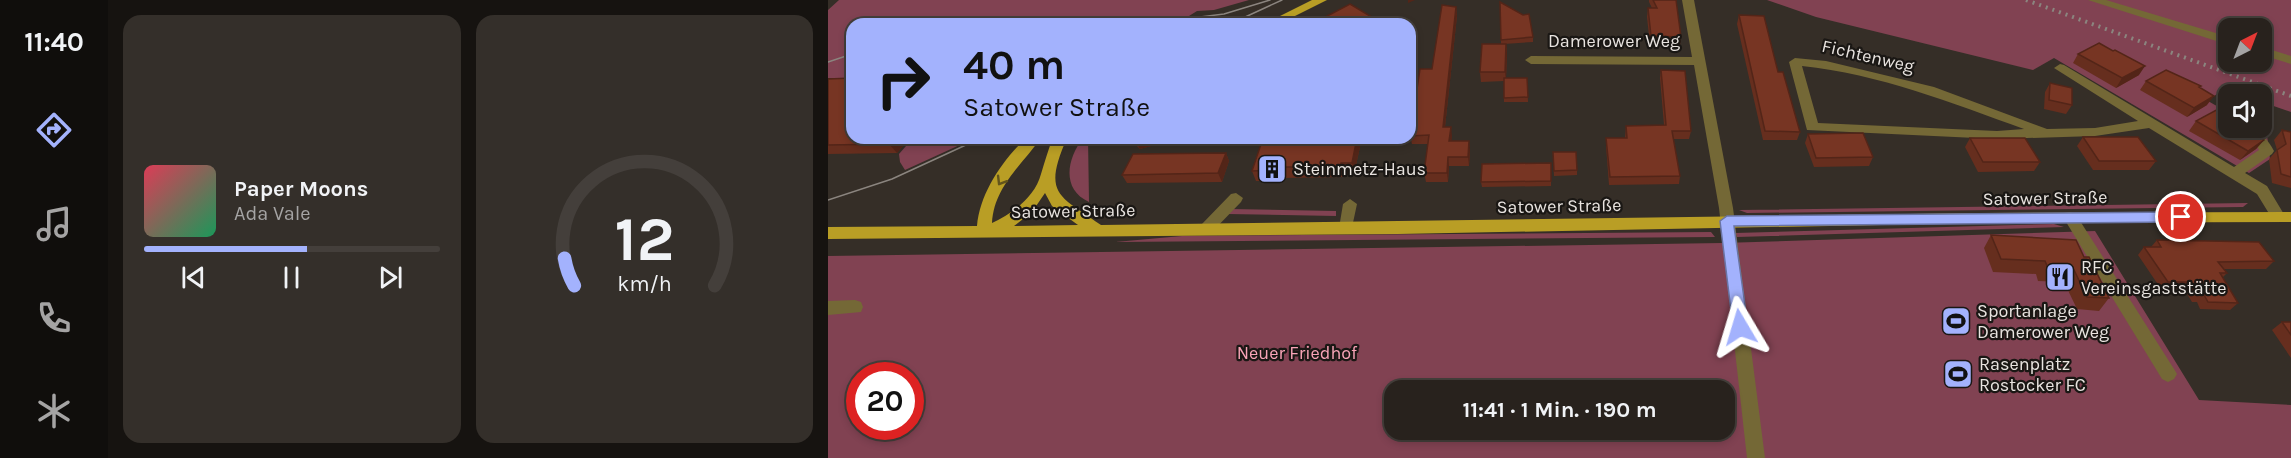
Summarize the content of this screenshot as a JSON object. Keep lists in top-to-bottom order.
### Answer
{
  "streets": {
    "main road": ["Satower Straße"],
    "street": ["Damerower Weg", "Fichtenweg"]
  },
  "crossings": [
    ["Damerower Weg", "Satower Straße"]
  ],
  "parks": ["Neuer Friedhof"],
  "places": {
    "building": ["Steinmetz-Haus"],
    "restaurant": ["RFC Vereinsgaststätte"],
    "sports": ["Sportanlage Damerower Weg", "Rasenplatz Rostocker FC"]
  },
  "north": "top right",
  "page": {
    "tabs": "11:40",
    "turn": ["40 m", "Satower Straße"],
    "song": ["Paper Moons", "Ada Vale"],
    "limit": "20",
    "trip": "11:41 · 1 Min. · 190 m",
    "gauge": ["12", "km/h"]
  }
}
